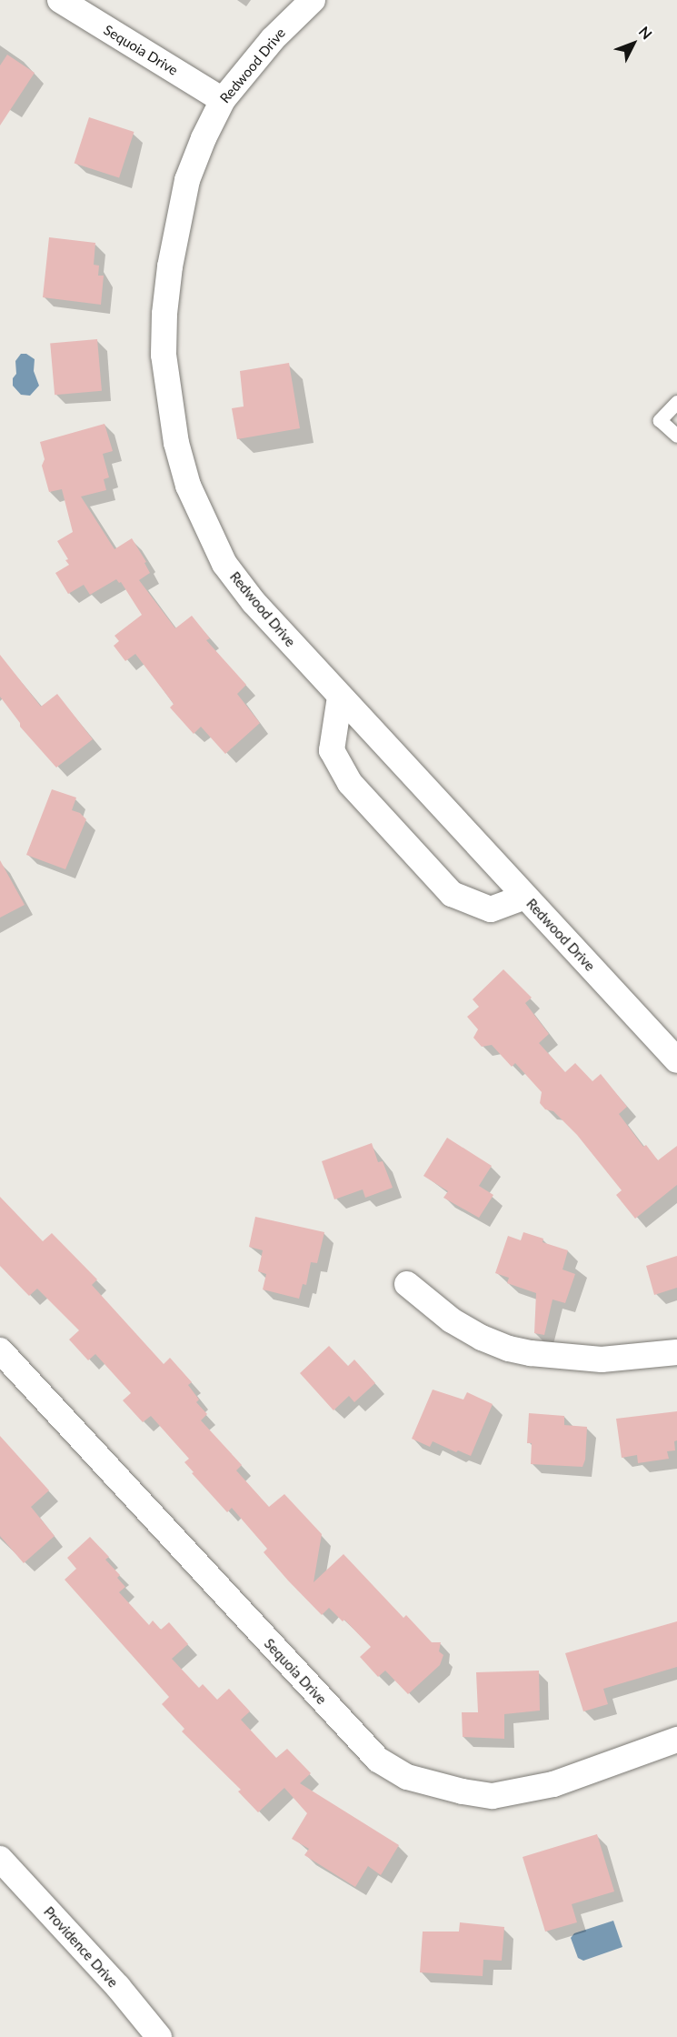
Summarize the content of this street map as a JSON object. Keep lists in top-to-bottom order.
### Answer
{
  "streets": {
    "street": ["Sequoia Drive", "Redwood Drive", "Providence Drive"]
  },
  "crossings": [
    ["Sequoia Drive", "Redwood Drive"]
  ],
  "north": "top right"
}
